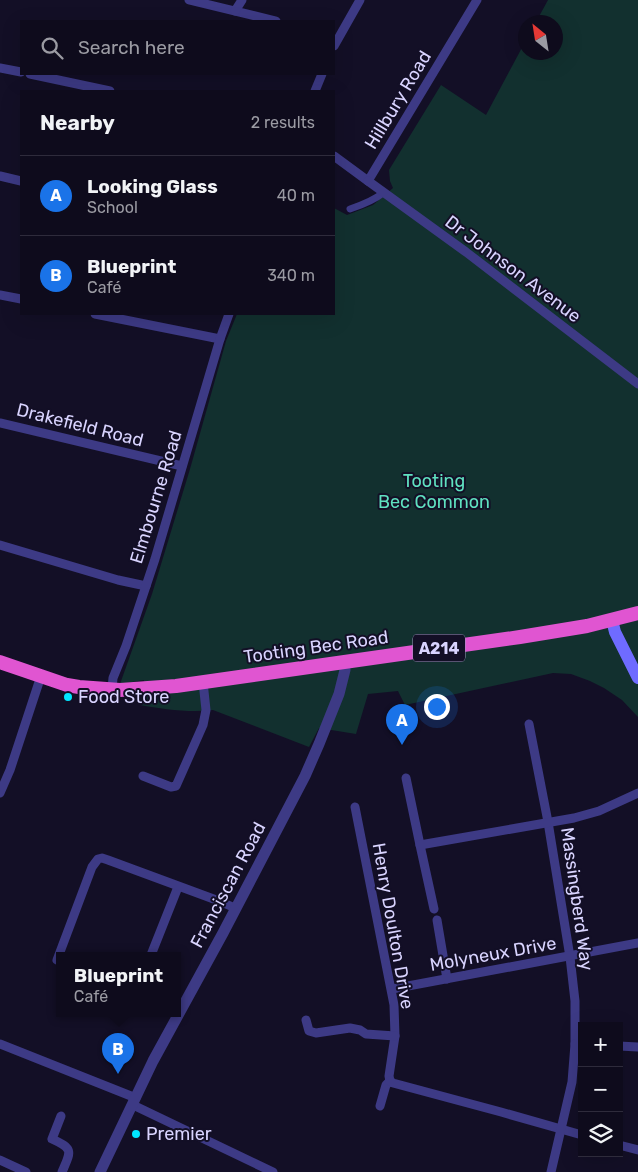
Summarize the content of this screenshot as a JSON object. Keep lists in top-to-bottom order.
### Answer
{
  "streets": {
    "highway": ["Tooting Bec Road", "A214"],
    "street": [
      "Hillbury Road",
      "Dr Johnson Avenue",
      "Drakefield Road",
      "Elmbourne Road",
      "Franciscan Road",
      "Massingberd Way",
      "Henry Doulton Drive",
      "Molyneux Drive"
    ]
  },
  "crossings": [
    ["Hillbury Road", "Dr Johnson Avenue"],
    ["Drakefield Road", "Elmbourne Road"],
    ["Elmbourne Road", "Tooting Bec Road"],
    ["Tooting Bec Road", "Franciscan Road"],
    ["Massingberd Way", "Molyneux Drive"],
    ["Henry Doulton Drive", "Molyneux Drive"]
  ],
  "parks": ["Tooting Bec Common"],
  "places": ["Food Store", "Premier"],
  "north": "top left",
  "page": {
    "search": "Search here",
    "heading": ["Nearby", "2 results"],
    "list": [
      {
        "mark": "A",
        "name": "Looking Glass",
        "note": "School",
        "value": "40 m"
      },
      {
        "mark": "B",
        "name": "Blueprint",
        "note": "Café",
        "value": "340 m"
      }
    ],
    "pins": ["A", "B"],
    "popup": ["Blueprint", "Café"],
    "map_buttons": ["+", "−"]
  }
}
